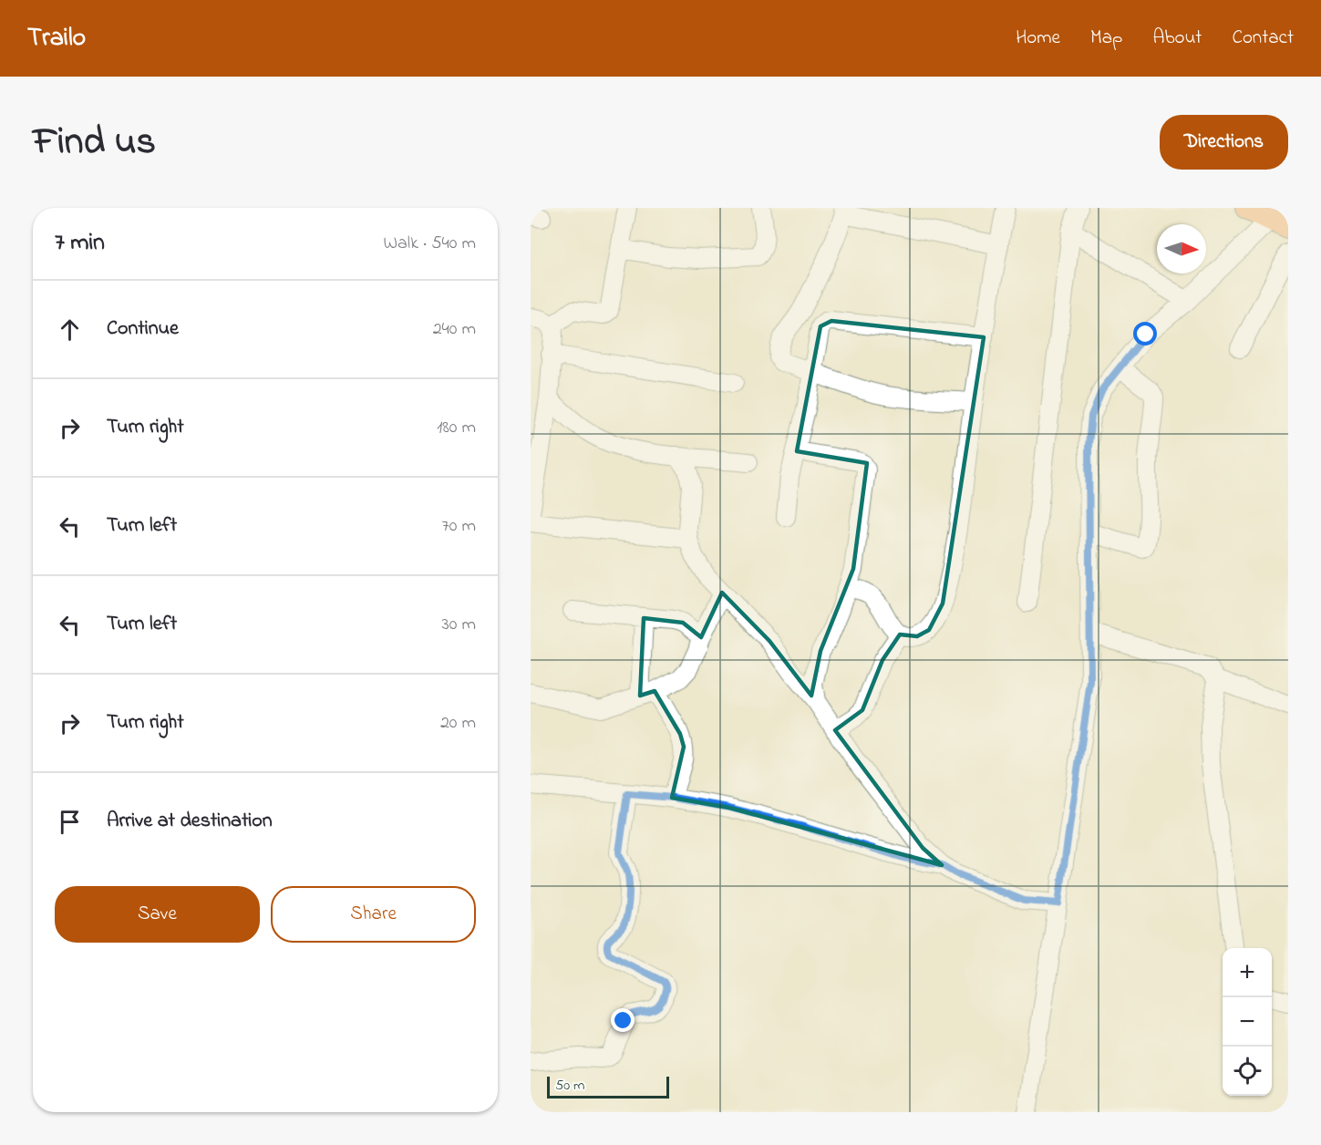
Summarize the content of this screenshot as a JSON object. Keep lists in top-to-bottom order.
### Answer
{
  "scale_bar": "50 m",
  "north": "right",
  "page": {
    "header": "Trailo",
    "nav": [
      "Home",
      "Map",
      "About",
      "Contact"
    ],
    "title": "Find us",
    "buttons": [
      "Directions",
      ["Save", "Share"]
    ],
    "heading": ["7 min", "Walk · 540 m"],
    "list": [
      ["Continue", "240 m"],
      ["Turn right", "180 m"],
      ["Turn left", "70 m"],
      ["Turn left", "30 m"],
      ["Turn right", "20 m"],
      "Arrive at destination"
    ],
    "map_buttons": ["+", "−"],
    "scale": "50 m"
  }
}
